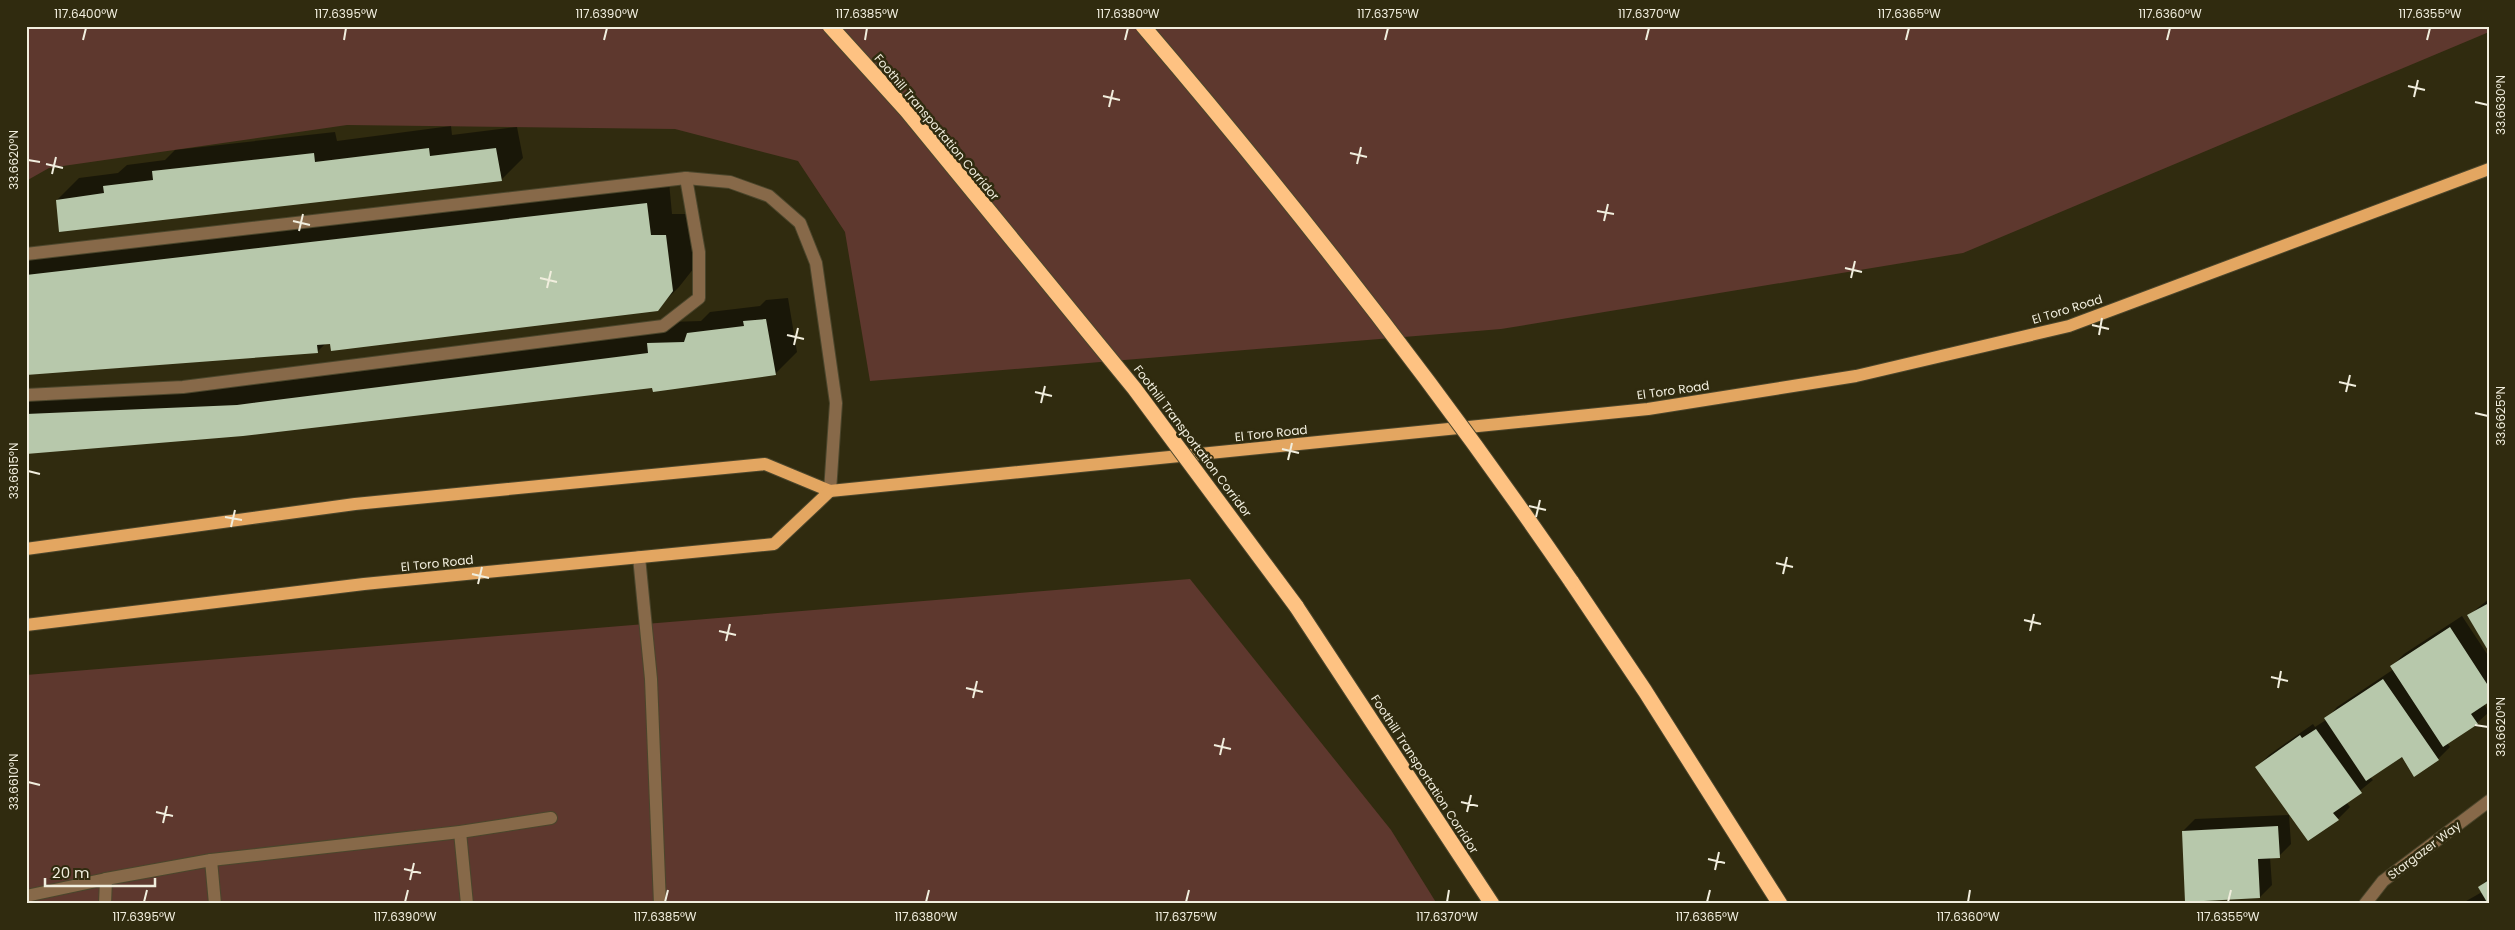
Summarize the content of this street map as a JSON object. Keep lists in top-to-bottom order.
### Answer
{
  "streets": {
    "highway": ["Foothill Transportation Corridor"],
    "main road": ["El Toro Road"],
    "street": ["Stargazer Way"]
  },
  "scale_bar": "20 m",
  "coordinates": [
    "117.6400°W",
    "117.6395°W",
    "117.6390°W",
    "117.6385°W",
    "117.6380°W",
    "117.6375°W",
    "117.6370°W",
    "117.6365°W",
    "117.6360°W",
    "117.6355°W",
    "33.6630°N",
    "33.6620°N",
    "33.6625°N",
    "33.6615°N",
    "33.6610°N"
  ]
}
